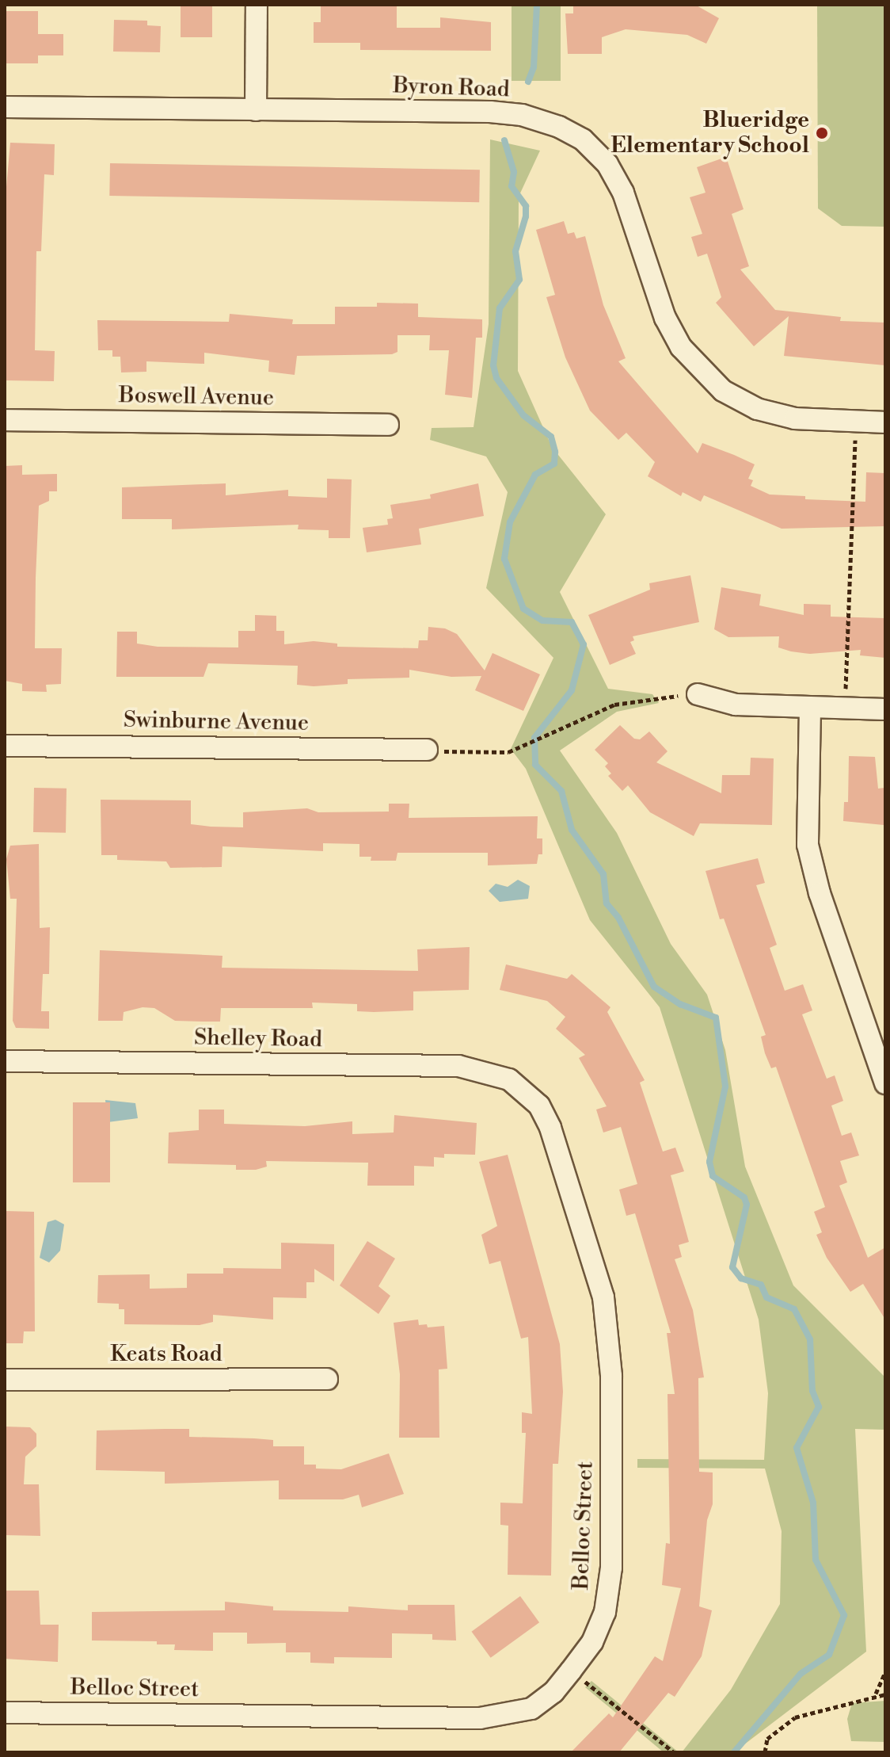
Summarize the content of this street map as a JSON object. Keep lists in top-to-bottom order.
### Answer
{
  "streets": {
    "street": [
      "Byron Road",
      "Boswell Avenue",
      "Swinburne Avenue",
      "Shelley Road",
      "Keats Road",
      "Belloc Street"
    ]
  },
  "crossings": [
    ["Shelley Road", "Belloc Street"]
  ],
  "places": ["Blueridge Elementary School"]
}
